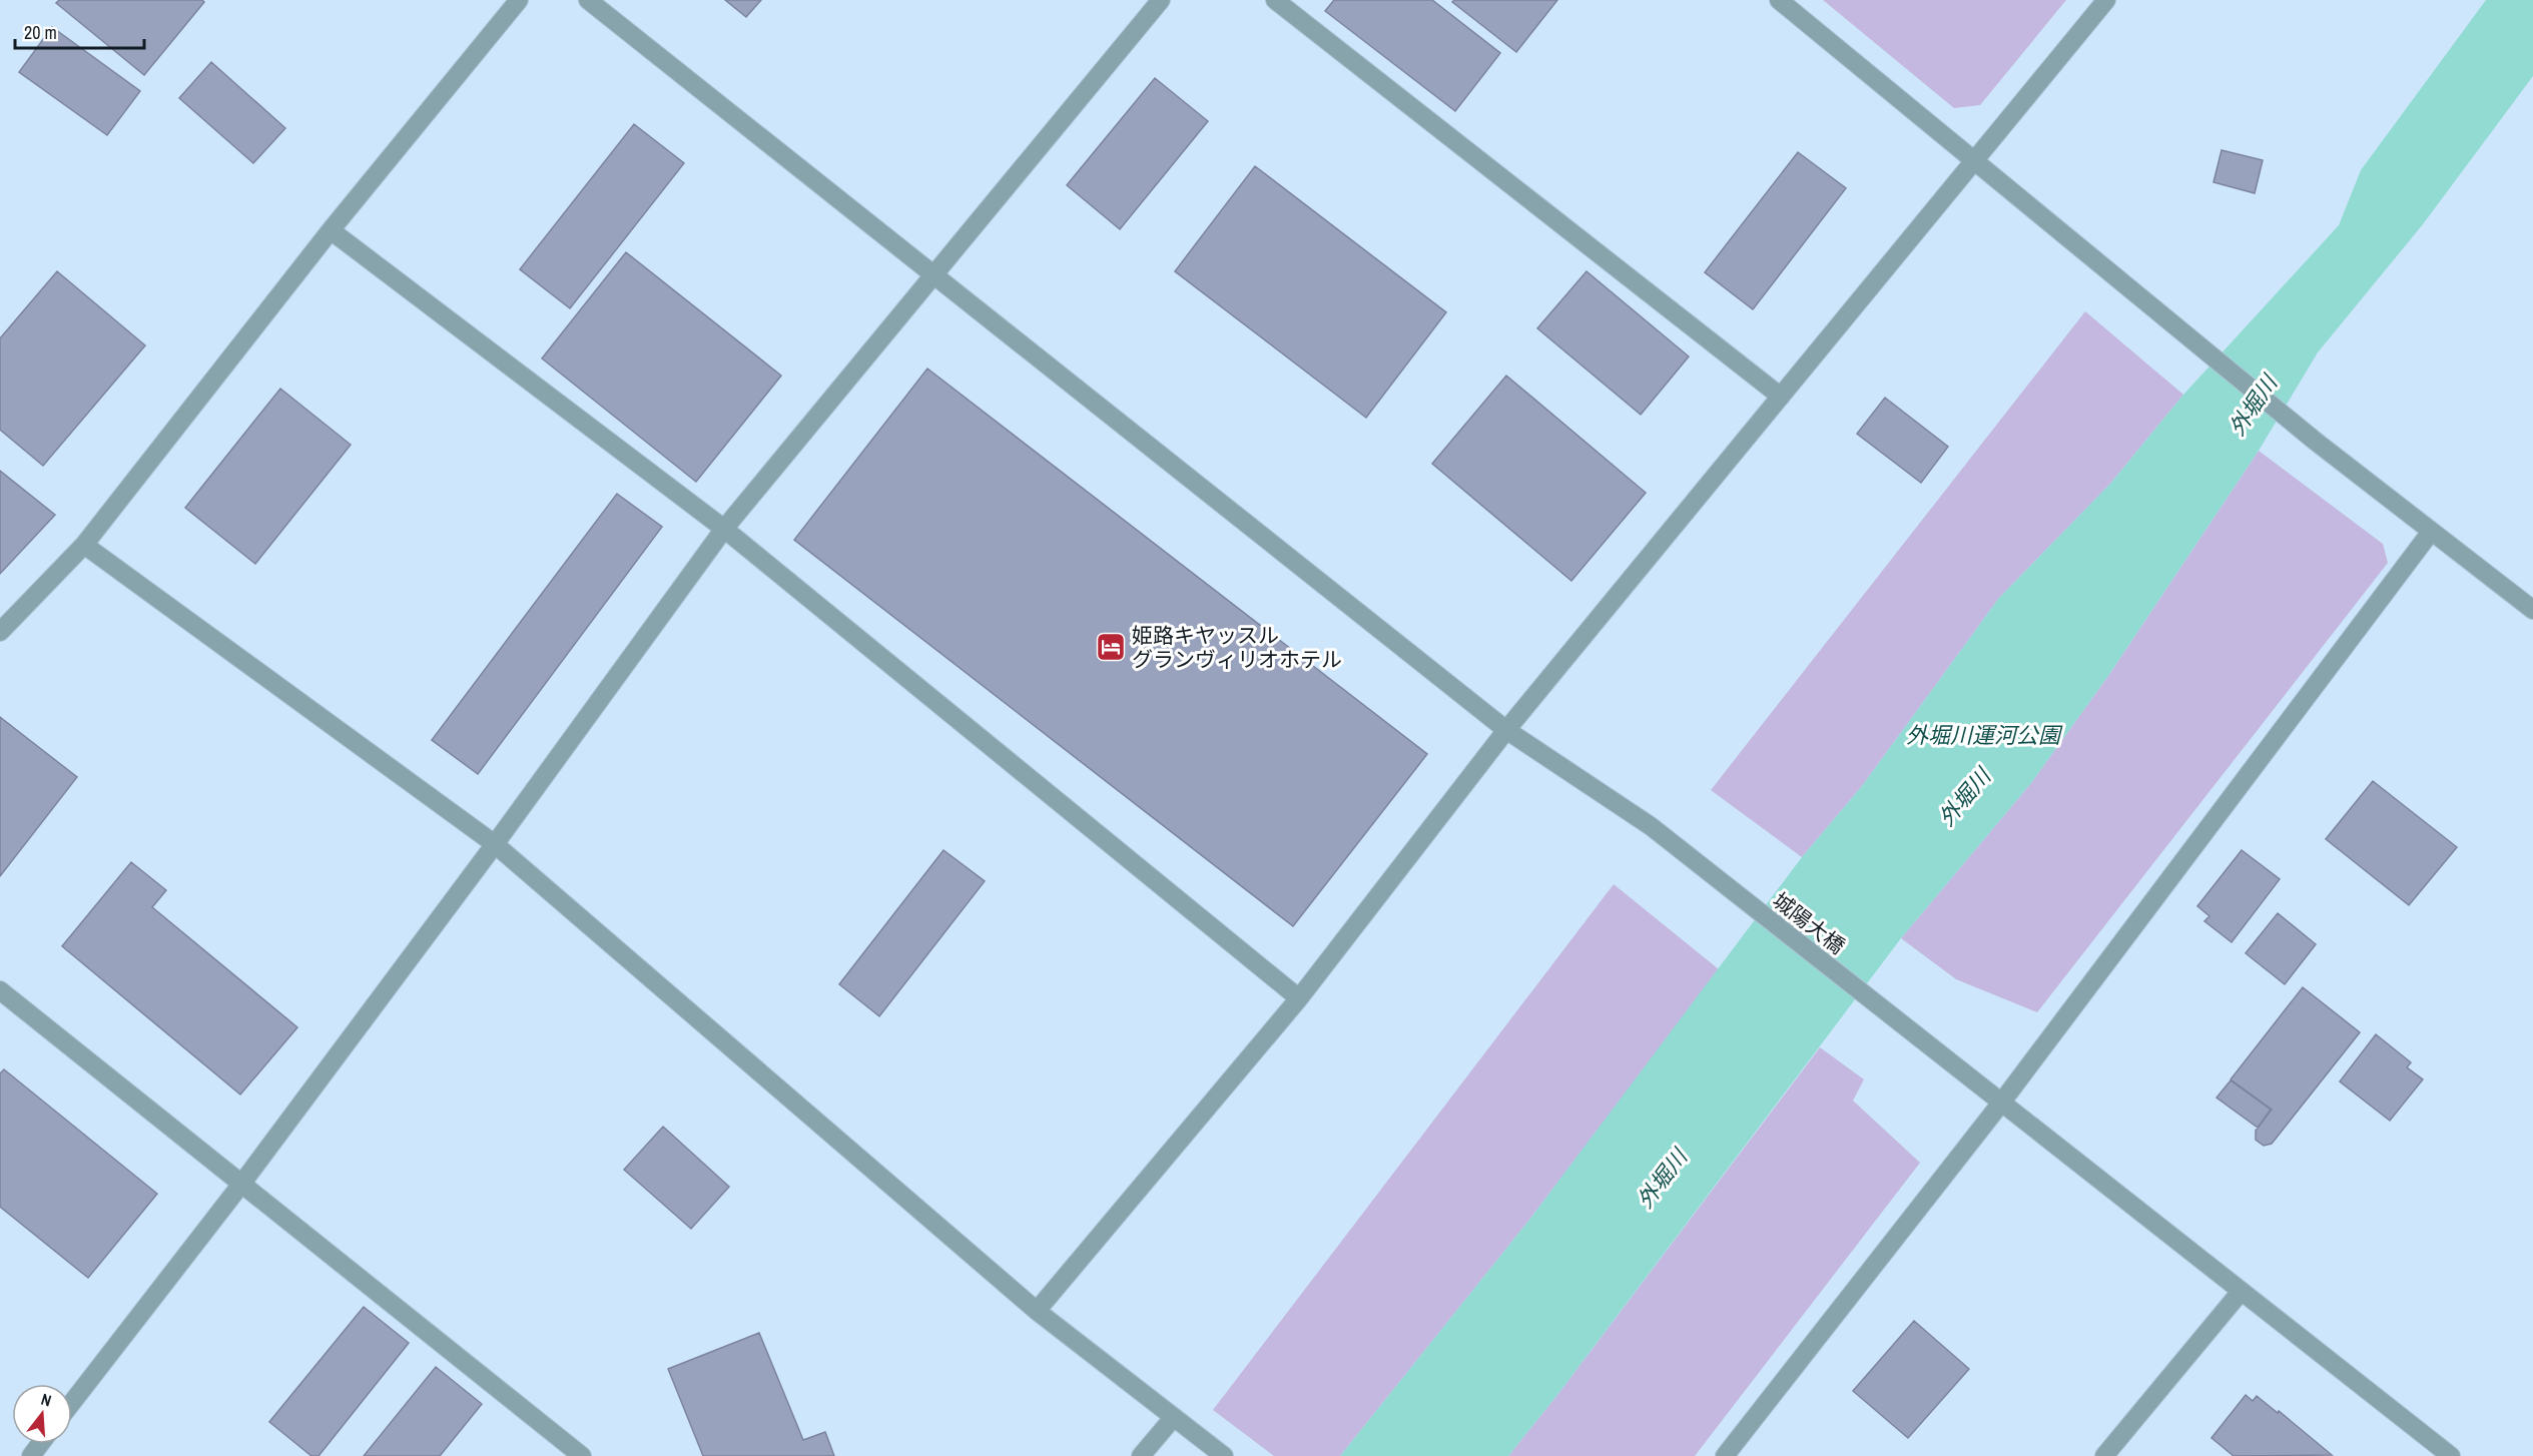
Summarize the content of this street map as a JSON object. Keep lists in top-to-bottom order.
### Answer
{
  "streets": {
    "street": ["城陽大橋"]
  },
  "water": ["外堀川", "外堀川運河公園"],
  "places": {
    "hotel": ["姫路キヤッスル グランヴィリオホテル"]
  },
  "scale_bar": "20 m",
  "north": "top"
}
